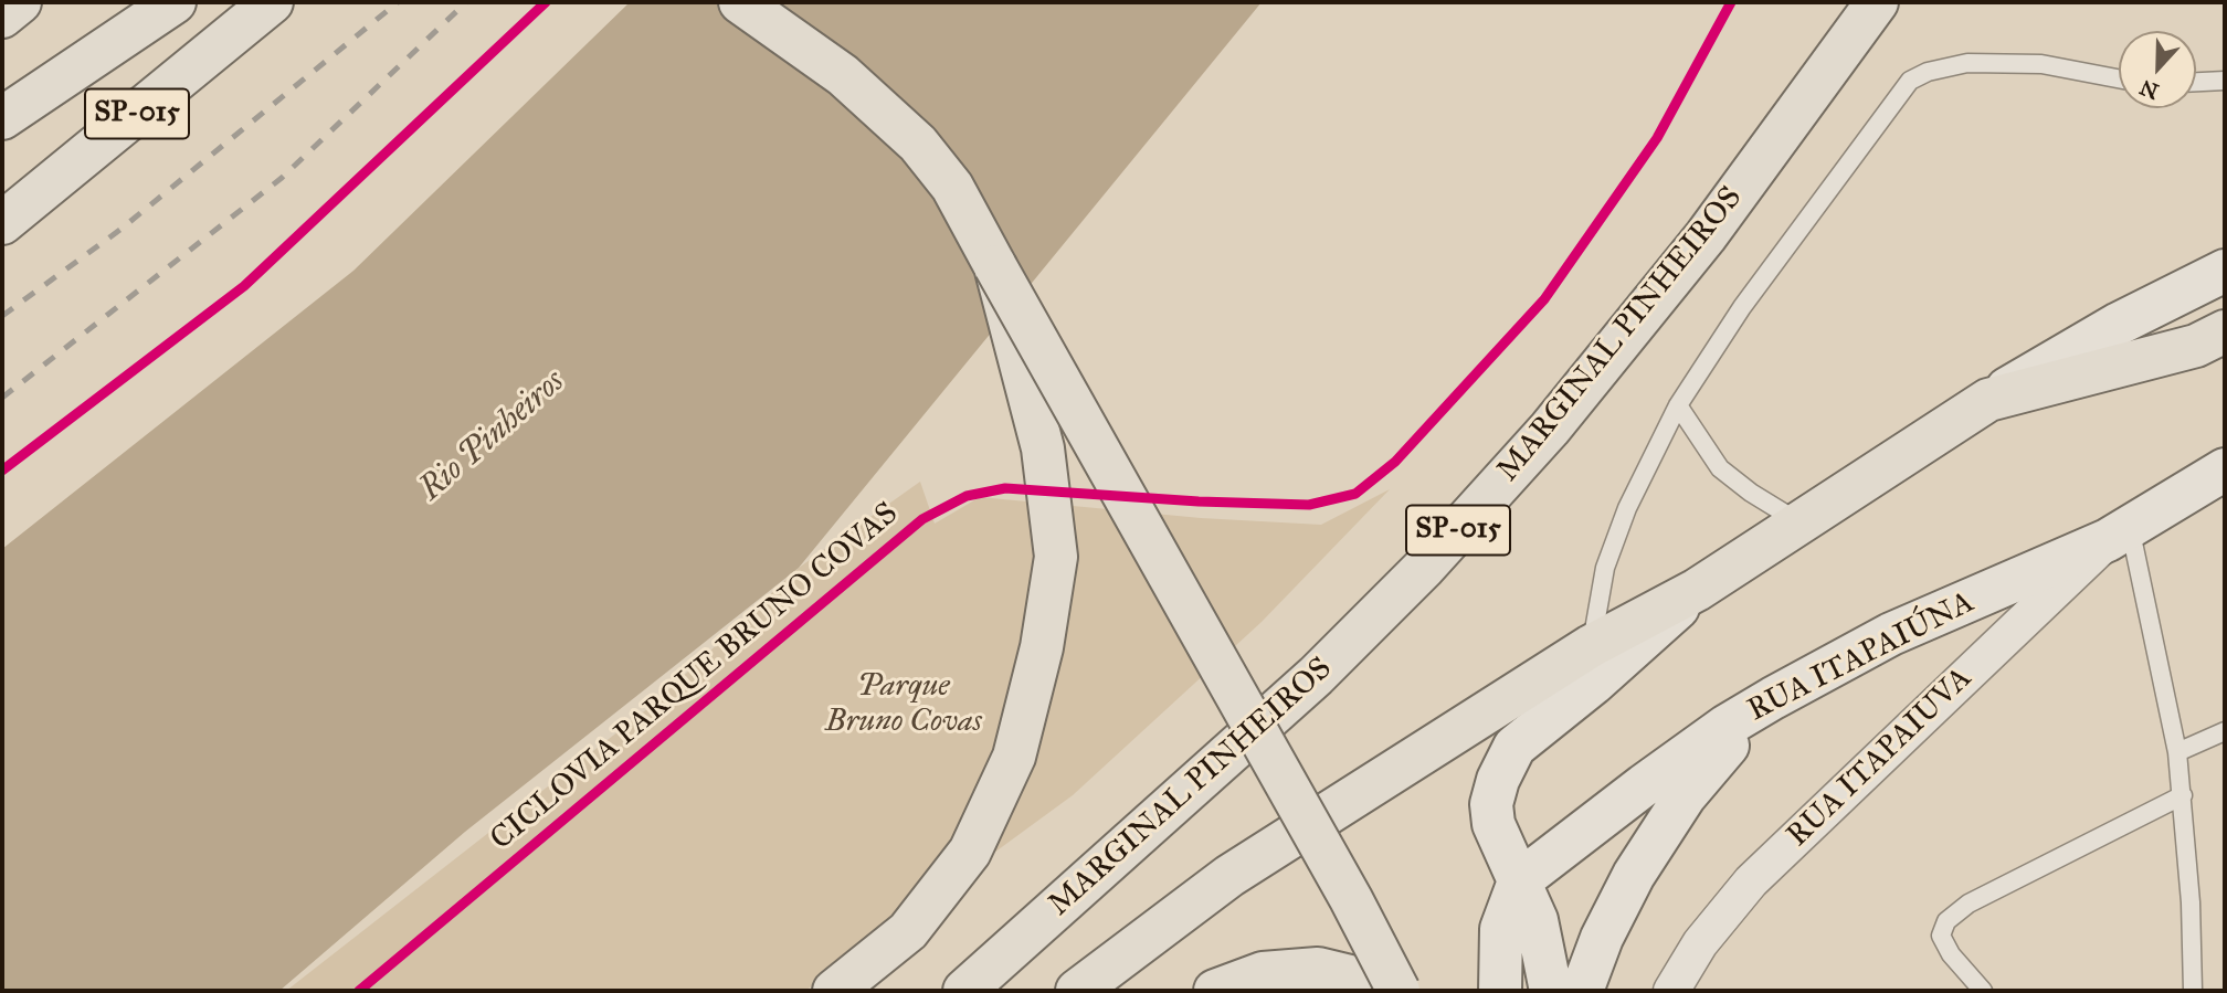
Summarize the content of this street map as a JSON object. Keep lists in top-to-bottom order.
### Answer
{
  "streets": {
    "highway": ["SP-015", "MARGINAL PINHEIROS"],
    "main road": ["RUA ITAPAIÚNA"],
    "street": ["RUA ITAPAIUVA"],
    "cycle path": ["CICLOVIA PARQUE BRUNO COVAS"]
  },
  "crossings": [
    ["RUA ITAPAIÚNA", "RUA ITAPAIUVA"]
  ],
  "water": ["Rio Pinheiros"],
  "parks": ["Parque Bruno Covas"],
  "north": "bottom"
}
